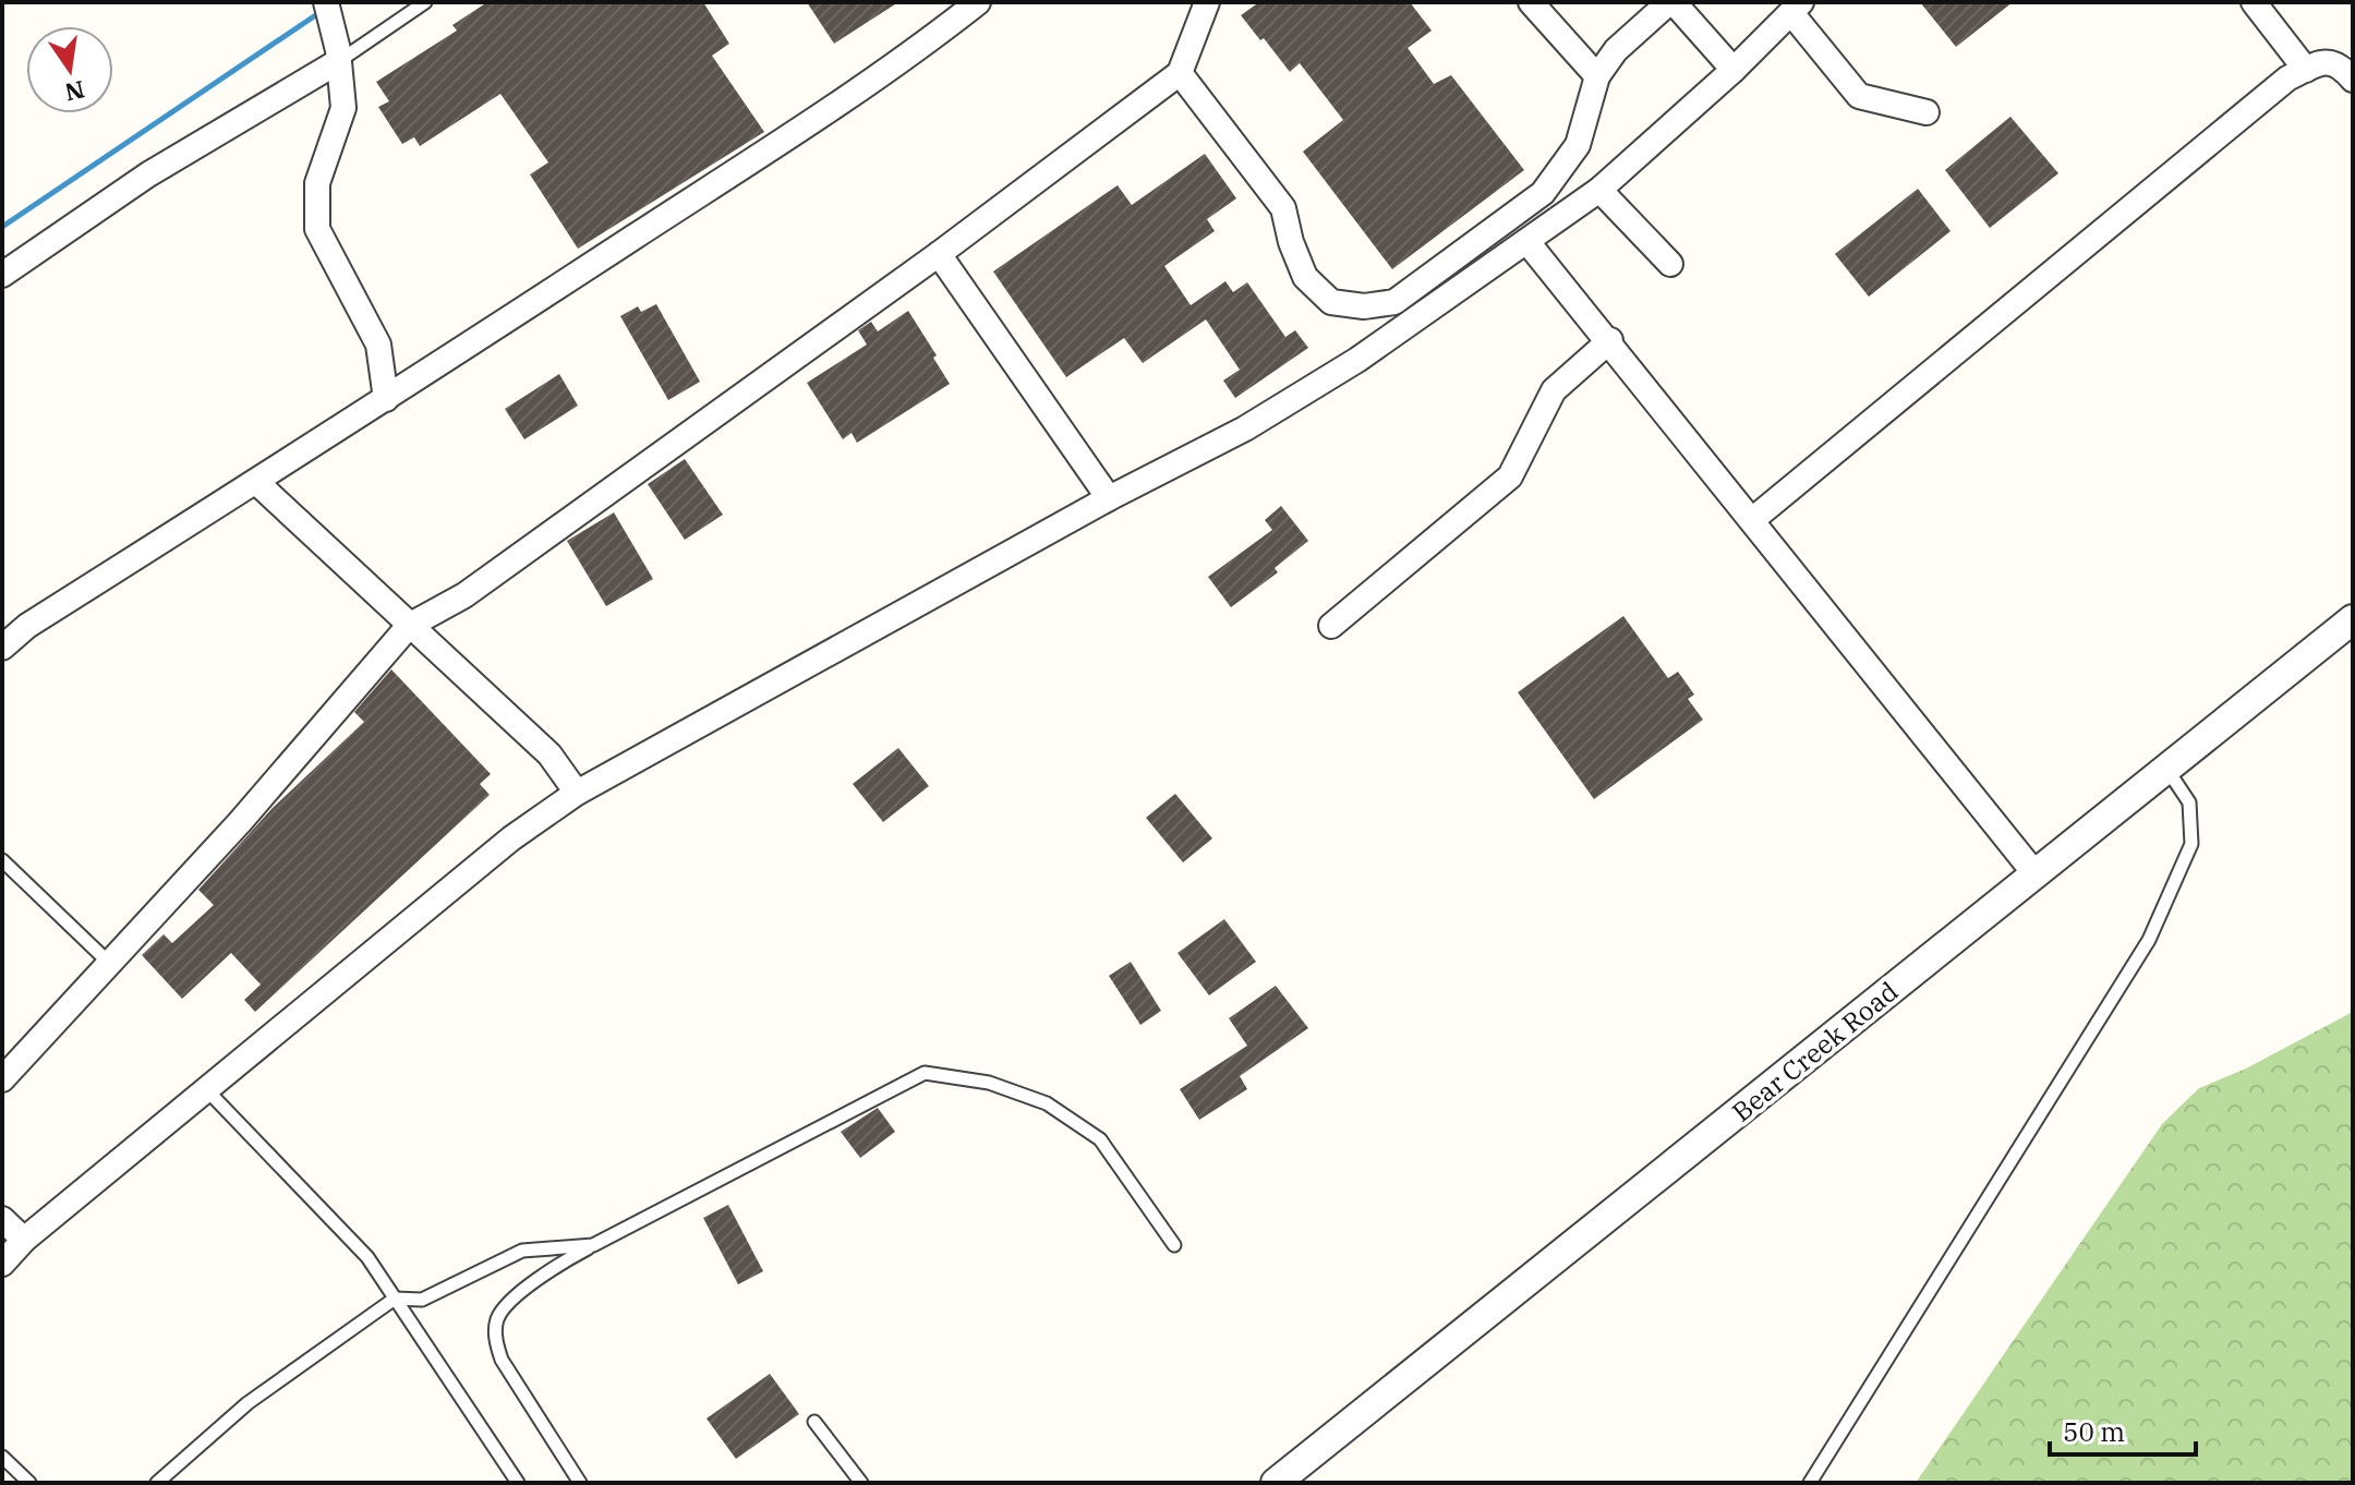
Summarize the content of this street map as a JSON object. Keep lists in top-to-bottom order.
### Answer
{
  "streets": {
    "street": ["Bear Creek Road"]
  },
  "scale_bar": "50 m",
  "north": "bottom"
}
